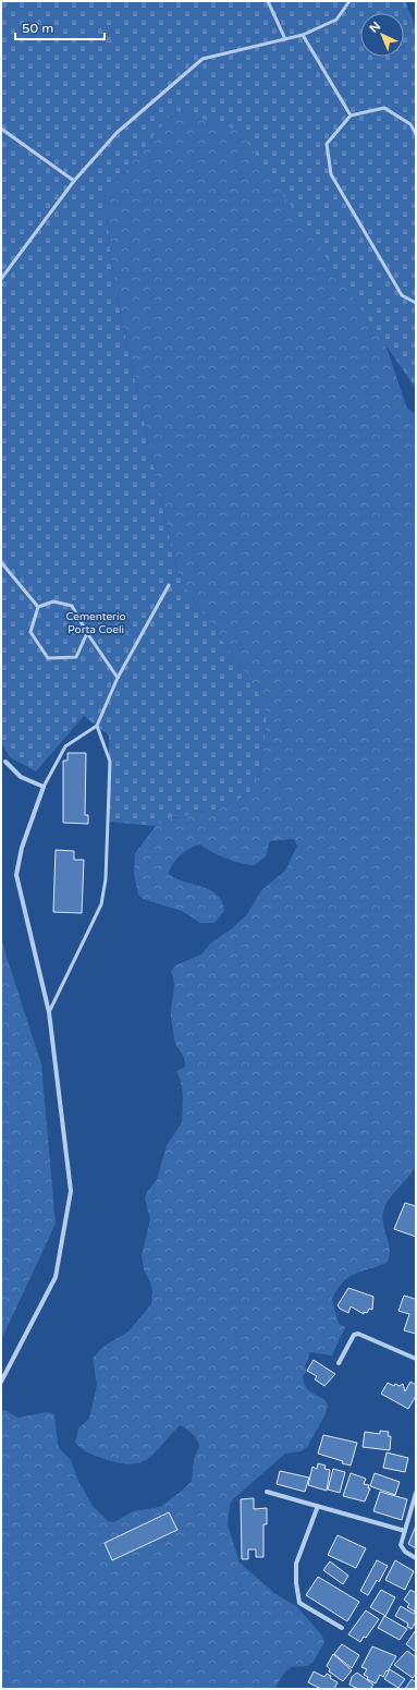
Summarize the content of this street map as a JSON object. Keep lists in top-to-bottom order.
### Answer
{
  "parks": ["Cementerio Porta Coeli"],
  "scale_bar": "50 m",
  "north": "top left"
}
